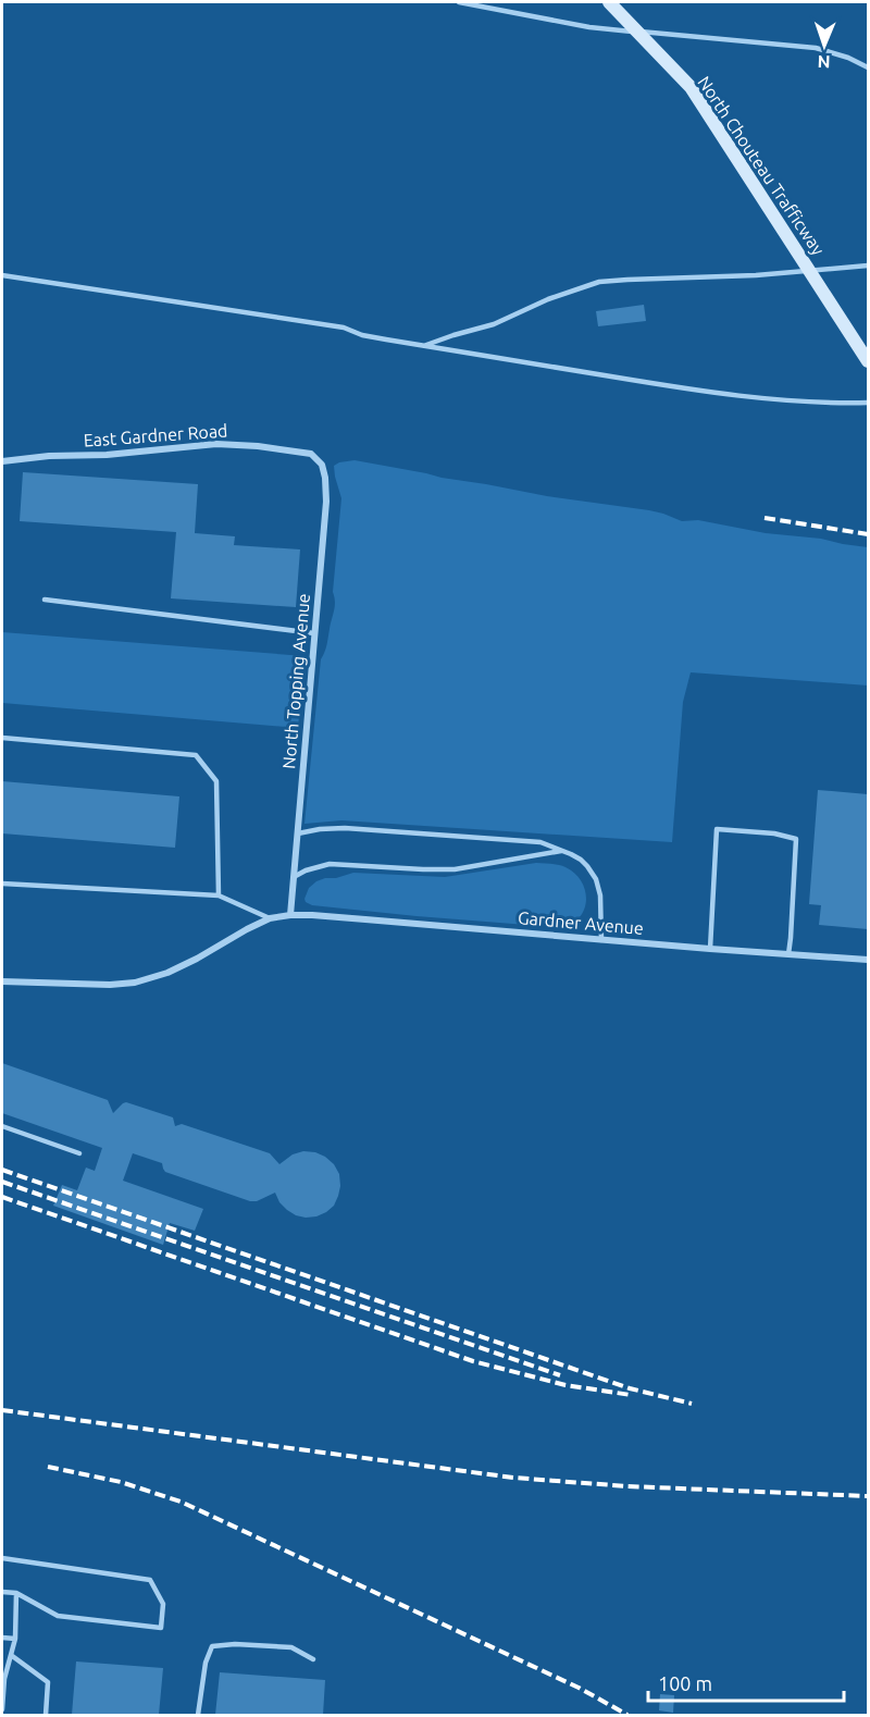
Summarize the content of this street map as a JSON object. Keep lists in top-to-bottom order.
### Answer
{
  "streets": {
    "main road": ["North Chouteau Trafficway"],
    "street": ["East Gardner Road", "North Topping Avenue", "Gardner Avenue"]
  },
  "crossings": [
    ["East Gardner Road", "North Topping Avenue"],
    ["North Topping Avenue", "Gardner Avenue"]
  ],
  "scale_bar": "100 m",
  "north": "bottom"
}
